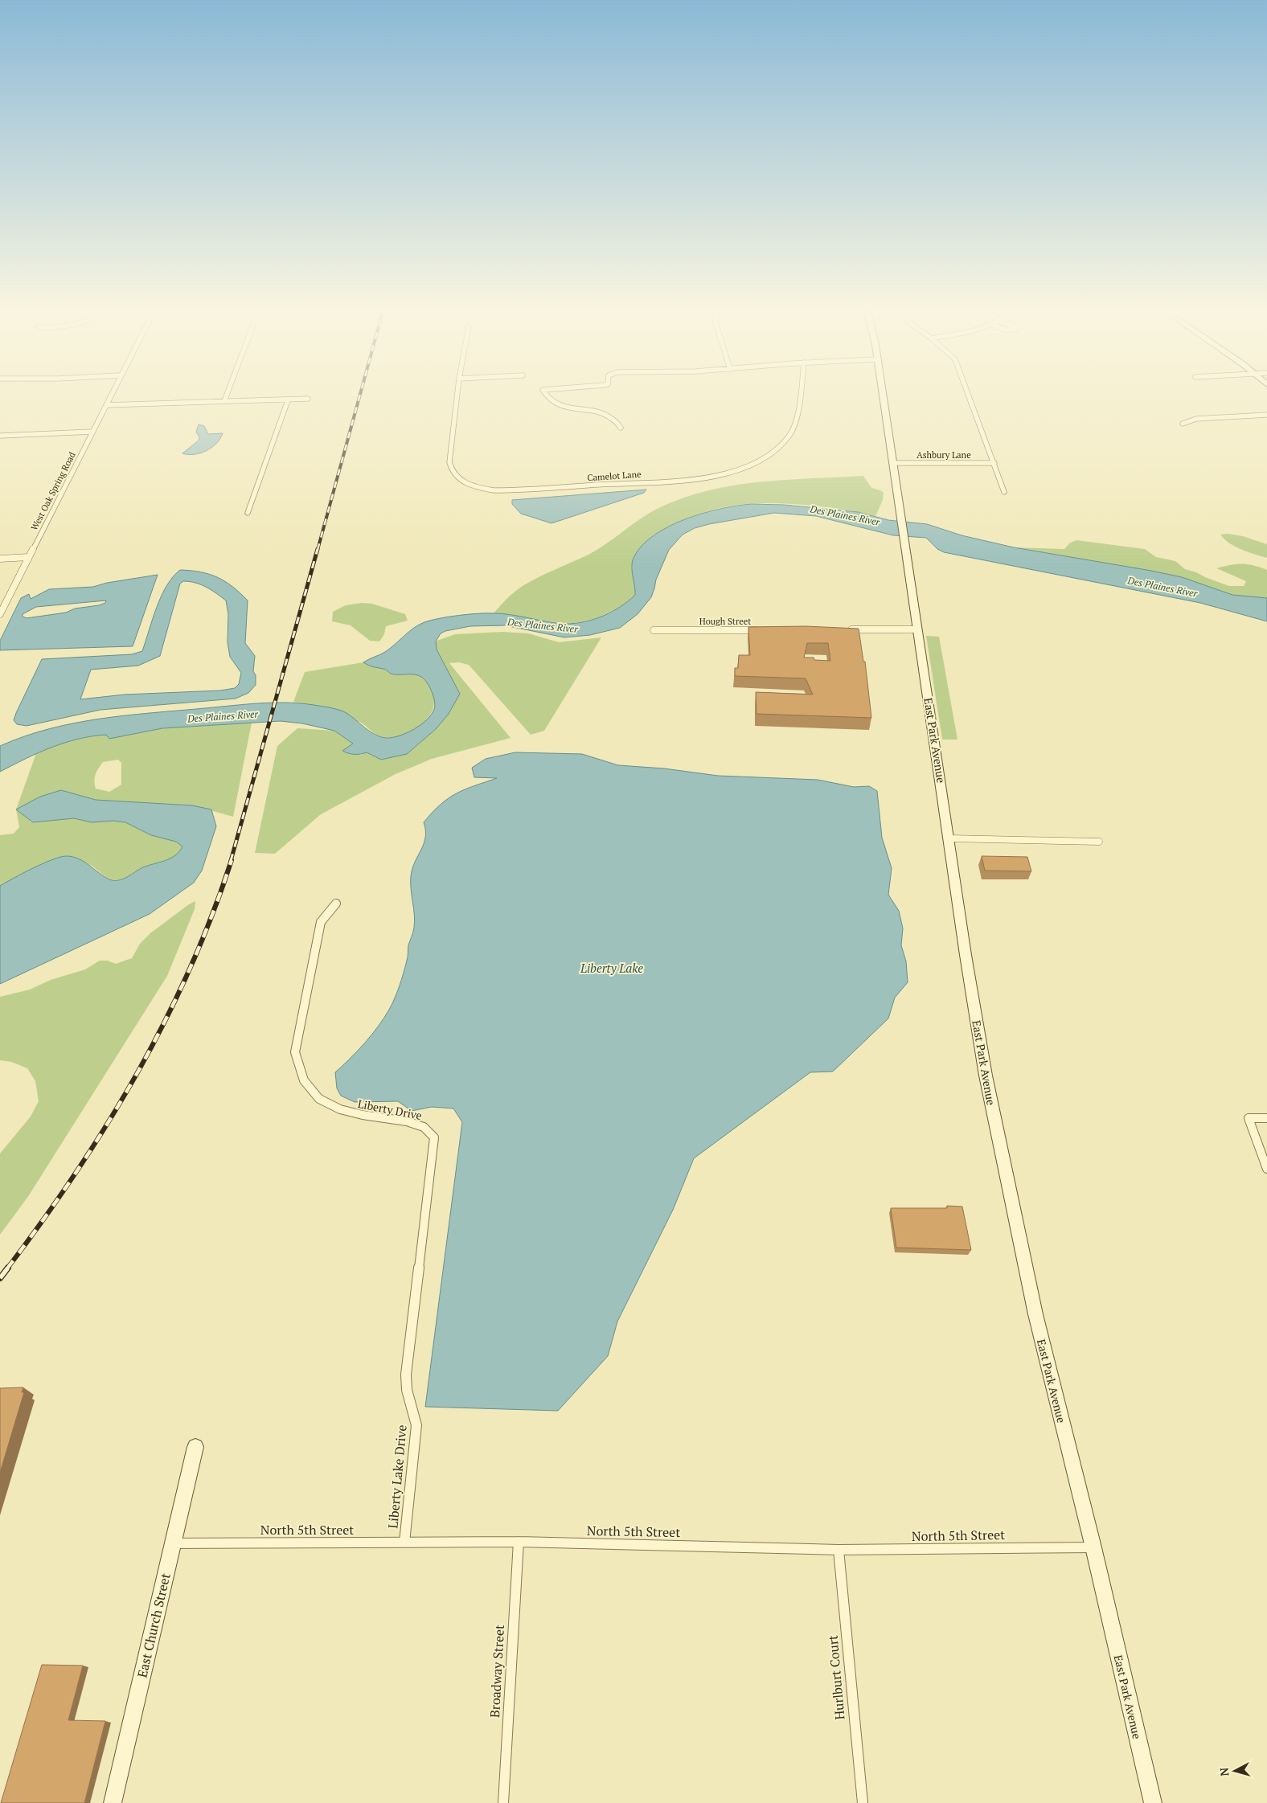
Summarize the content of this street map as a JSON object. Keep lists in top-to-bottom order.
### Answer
{
  "streets": {
    "main road": ["East Park Avenue", "East Church Street"],
    "street": [
      "Ashbury Lane",
      "Camelot Lane",
      "West Oak Spring Road",
      "Hough Street",
      "Liberty Drive",
      "Liberty Lake Drive",
      "North 5th Street",
      "Broadway Street",
      "Hurlburt Court"
    ]
  },
  "crossings": [
    ["Ashbury Lane", "East Park Avenue"],
    ["East Park Avenue", "North 5th Street"],
    ["Liberty Drive", "Liberty Lake Drive"],
    ["Liberty Lake Drive", "North 5th Street"],
    ["North 5th Street", "East Church Street"],
    ["North 5th Street", "Broadway Street"],
    ["North 5th Street", "Hurlburt Court"]
  ],
  "water": ["Des Plaines River", "Liberty Lake"],
  "north": "left"
}
